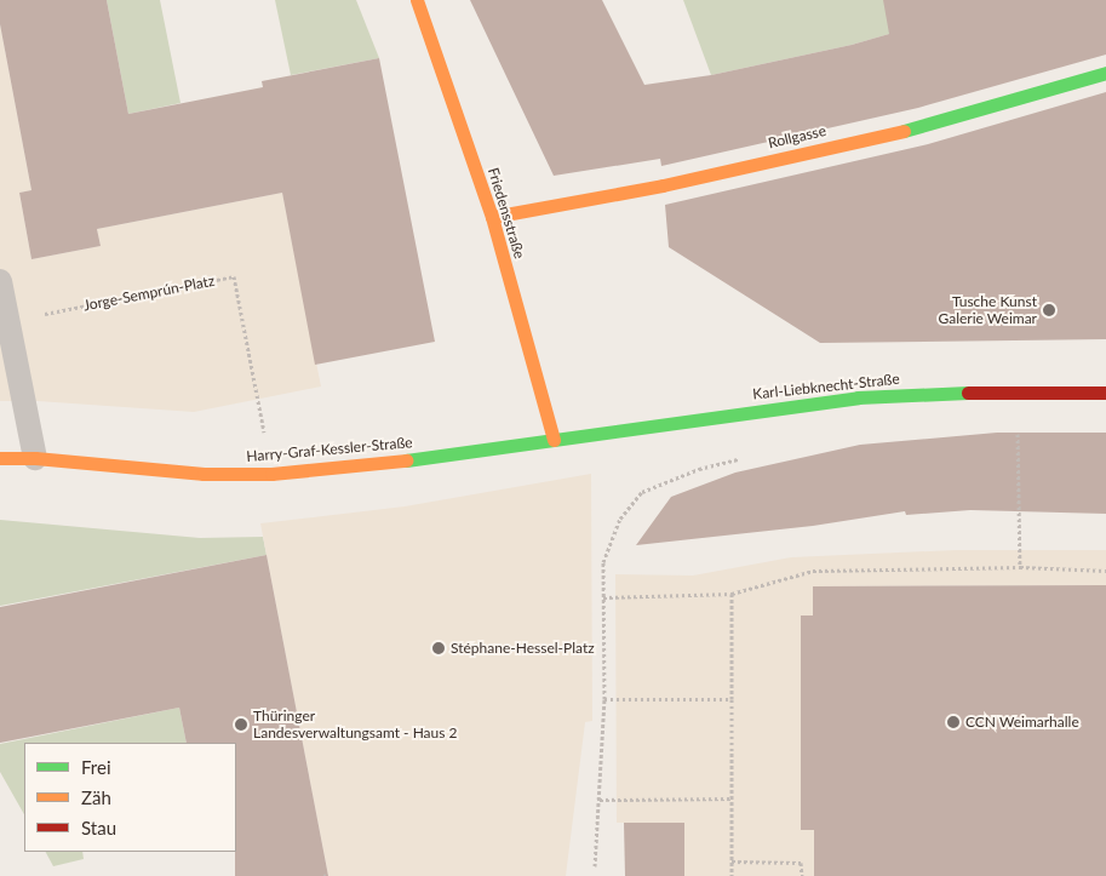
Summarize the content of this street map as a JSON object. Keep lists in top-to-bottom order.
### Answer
{
  "streets": {
    "street": [
      "Rollgasse",
      "Friedensstraße",
      "Karl-Liebknecht-Straße",
      "Harry-Graf-Kessler-Straße"
    ],
    "path": ["Jorge-Semprún-Platz"]
  },
  "crossings": [
    ["Rollgasse", "Friedensstraße"],
    ["Friedensstraße", "Karl-Liebknecht-Straße"],
    ["Friedensstraße", "Harry-Graf-Kessler-Straße"],
    ["Jorge-Semprún-Platz", "Harry-Graf-Kessler-Straße"],
    ["Karl-Liebknecht-Straße", "Harry-Graf-Kessler-Straße"]
  ],
  "places": [
    "Tusche Kunst Galerie Weimar",
    "Stéphane-Hessel-Platz",
    "CCN Weimarhalle",
    "Thüringer Landesverwaltungsamt - Haus 2"
  ],
  "legend": ["Frei", "Zäh", "Stau"]
}
